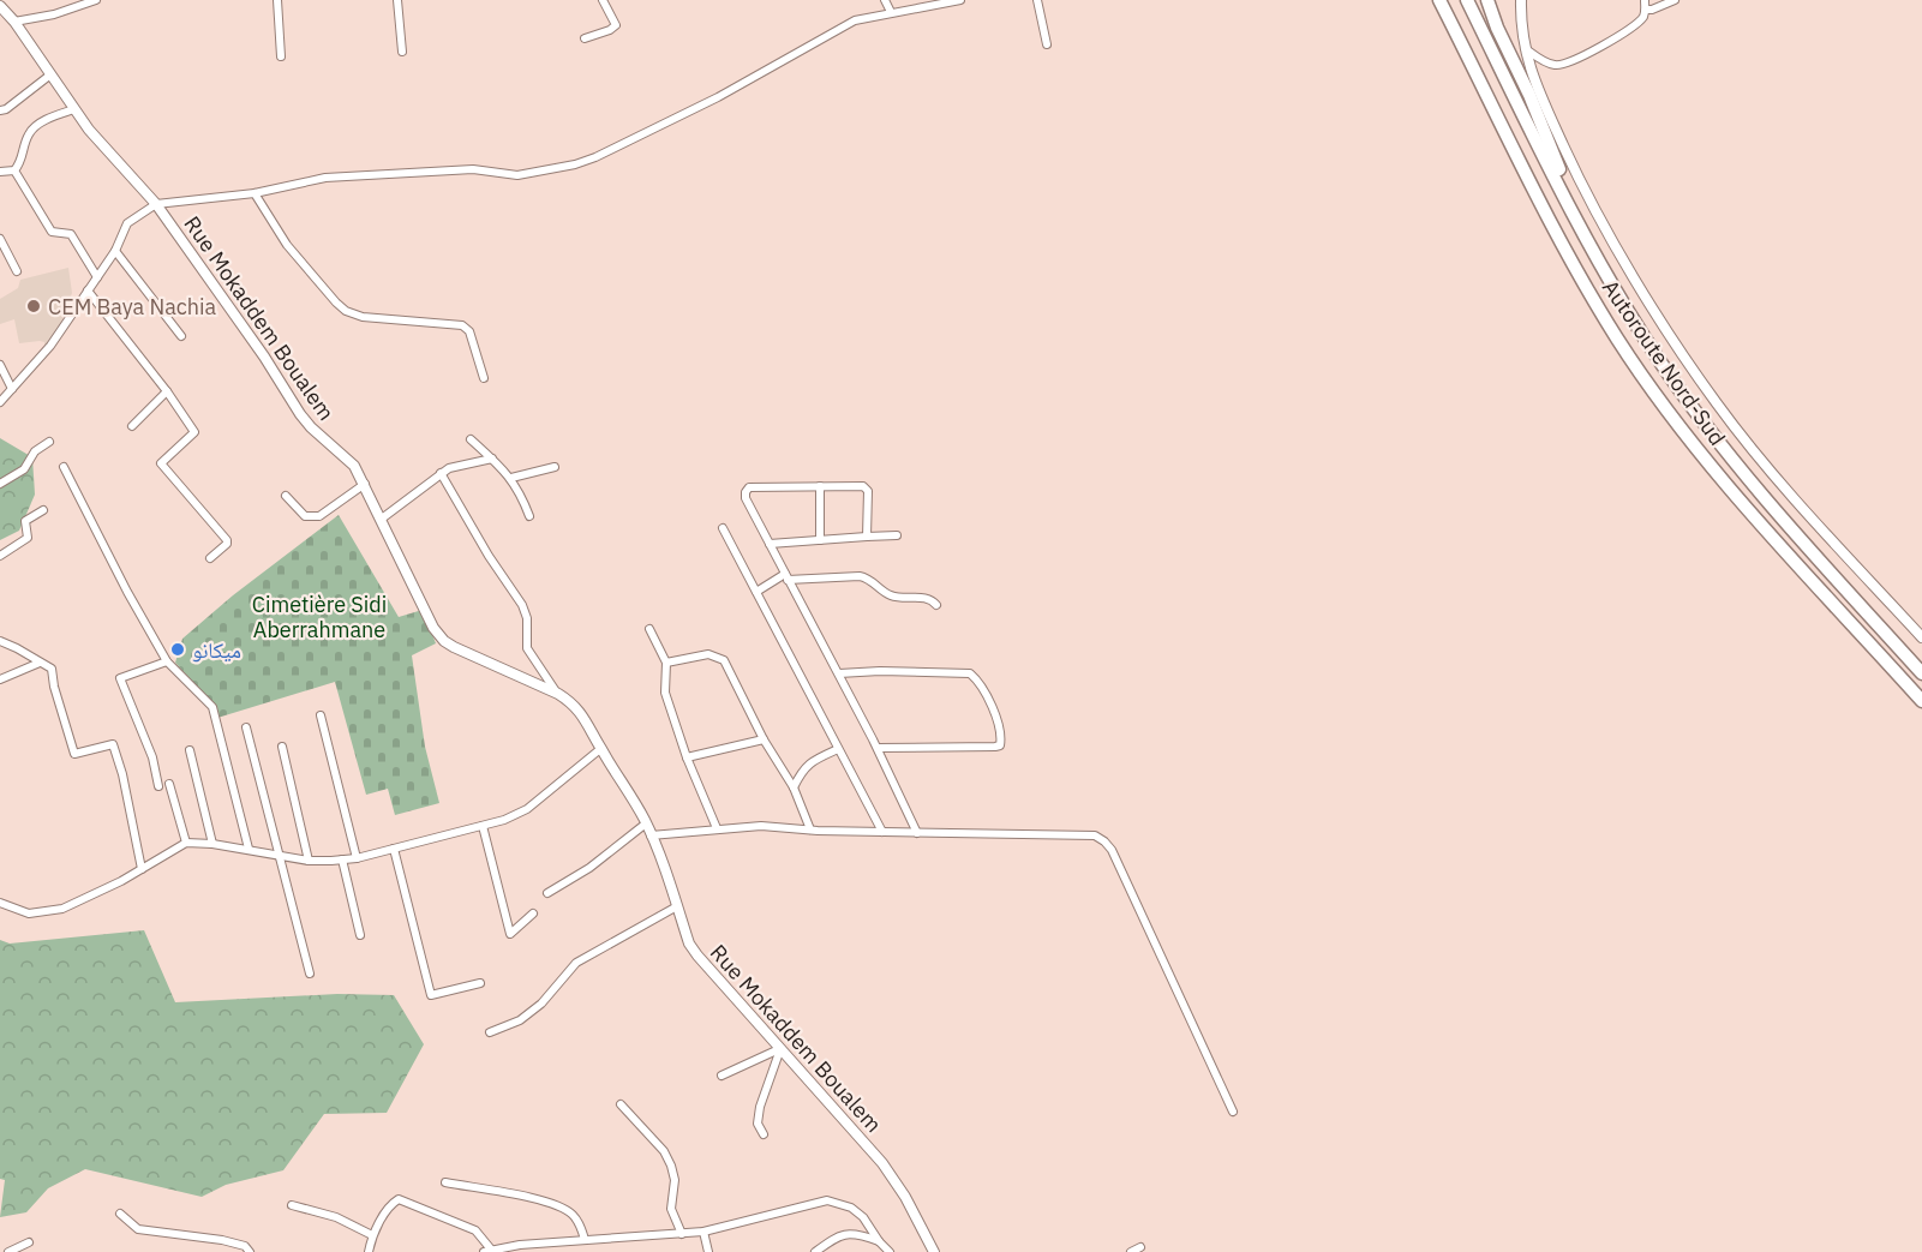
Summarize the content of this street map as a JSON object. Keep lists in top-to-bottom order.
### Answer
{
  "streets": {
    "highway": ["Autoroute Nord-Sud"],
    "street": ["Rue Mokaddem Boualem"]
  },
  "parks": ["Cimetière Sidi Aberrahmane"],
  "places": ["CEM Baya Nachia", "ميكانو"]
}
